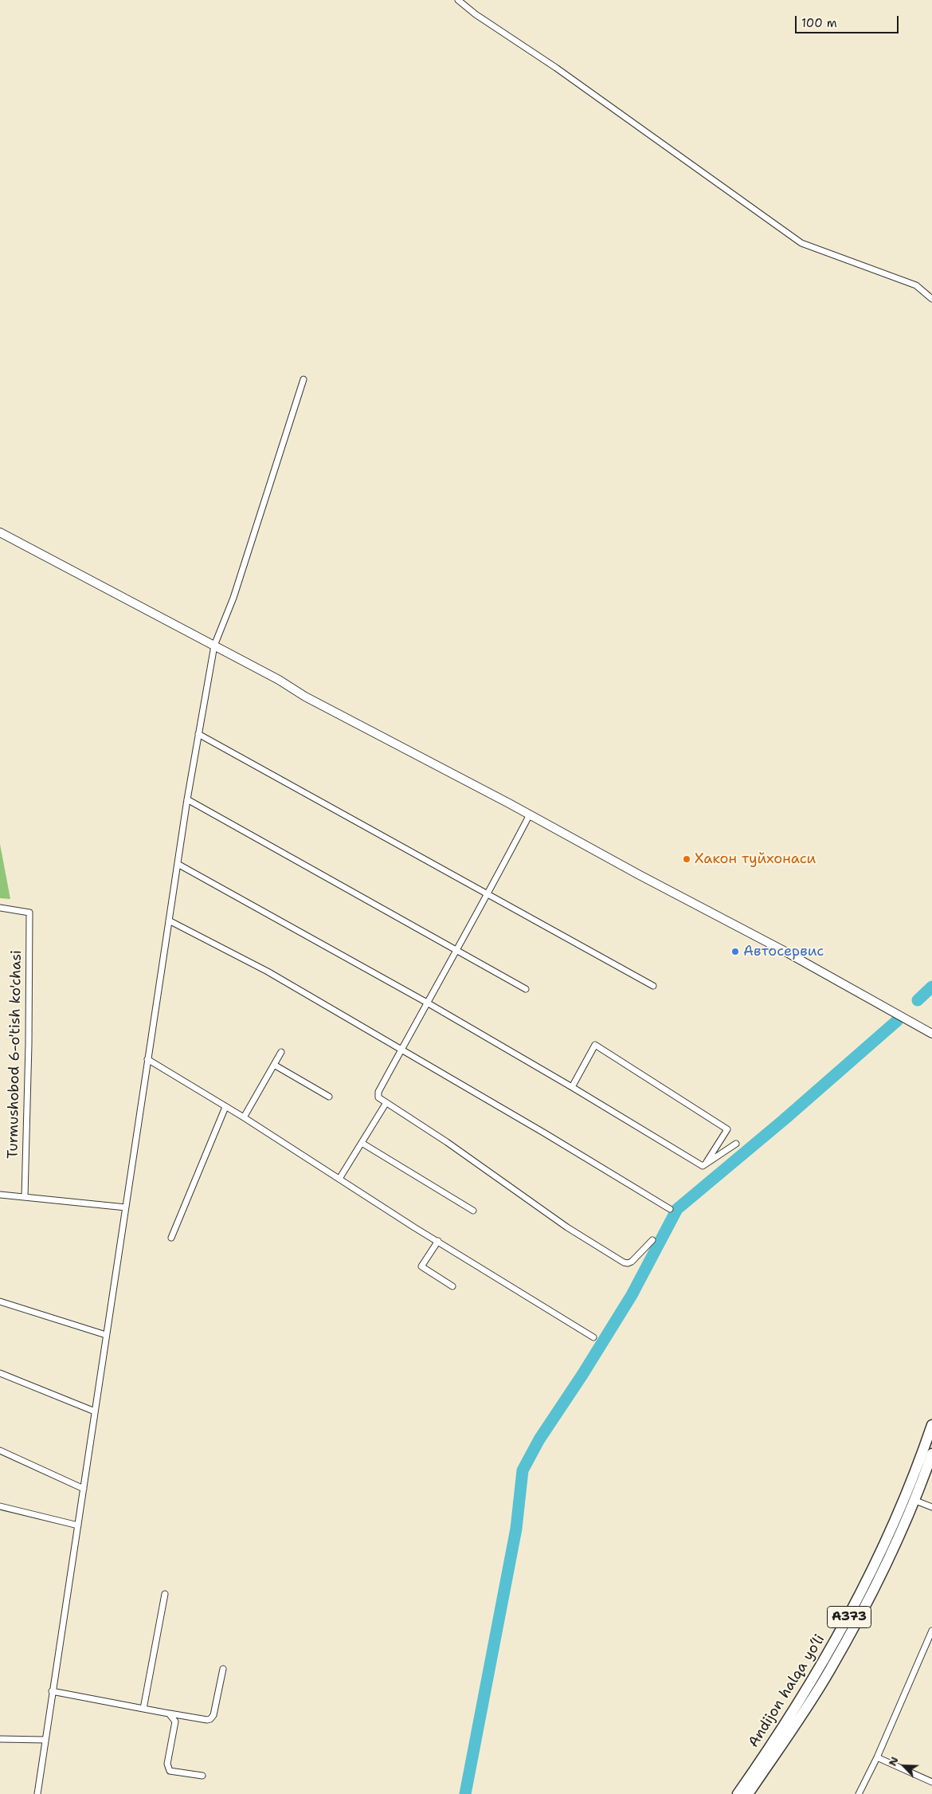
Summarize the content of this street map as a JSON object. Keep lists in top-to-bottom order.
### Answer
{
  "streets": {
    "highway": ["A373", "Andijon halqa yo‘li"],
    "street": ["Turmushobod 6-o'tish ko'chasi"]
  },
  "places": ["Хакон туйхонаси", "Автосервис"],
  "scale_bar": "100 m",
  "north": "top left"
}
